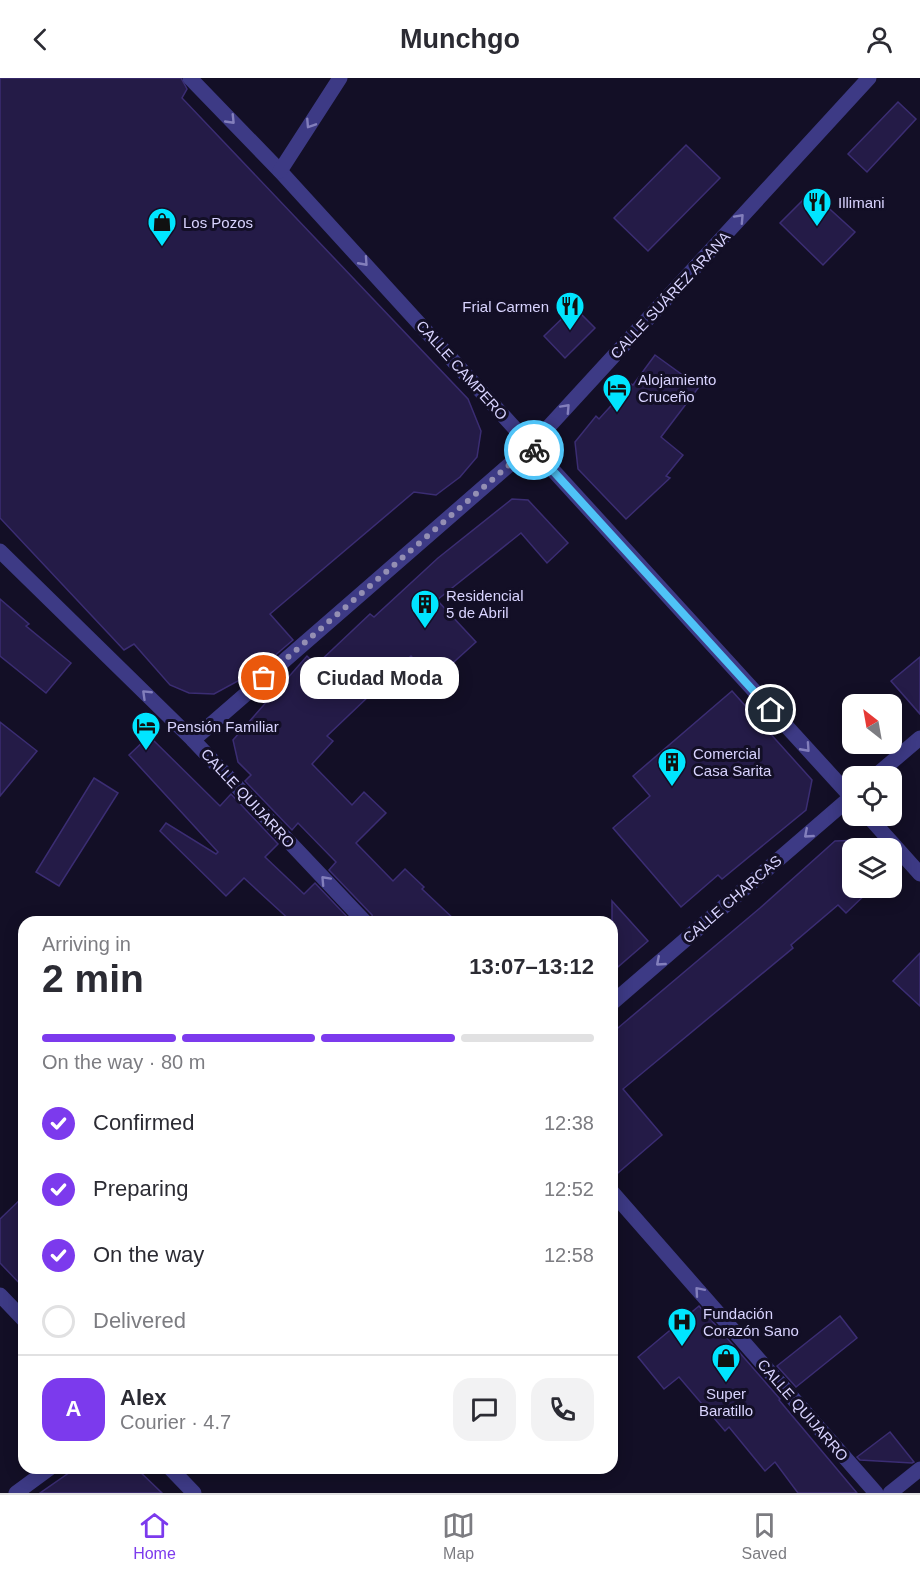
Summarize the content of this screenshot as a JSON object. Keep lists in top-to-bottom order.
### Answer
{
  "streets": {
    "street": [
      "CALLE SUÁREZ ARANA",
      "CALLE CAMPERO",
      "CALLE QUIJARRO",
      "CALLE CHARCAS"
    ]
  },
  "crossings": [
    ["CALLE SUÁREZ ARANA", "CALLE CAMPERO"],
    ["CALLE SUÁREZ ARANA", "CALLE QUIJARRO"]
  ],
  "one_way": [
    "CALLE SUÁREZ ARANA",
    "CALLE CAMPERO",
    "CALLE QUIJARRO",
    "CALLE CHARCAS"
  ],
  "places": {
    "restaurant": ["Illimani", "Frial Carmen"],
    "shop": ["Los Pozos", "Super Baratillo"],
    "hotel": ["Alojamiento Cruceño", "Pensión Familiar"],
    "building": ["Residencial 5 de Abril", "Comercial Casa Sarita"],
    "other": ["Ciudad Moda"],
    "hospital": ["Fundación Corazón Sano"]
  },
  "north": "top left",
  "page": {
    "header": "Munchgo",
    "bubble": "Ciudad Moda",
    "heading": ["2 min", "Arriving in", "13:07–13:12"],
    "panel": ["Alex", "Courier · 4.7"],
    "bar": "On the way · 80 m",
    "list": [
      ["Confirmed", "12:38"],
      ["Preparing", "12:52"],
      ["On the way", "12:58"],
      "Delivered"
    ],
    "round": "A",
    "tabs": ["Home", "Map", "Saved"]
  }
}
